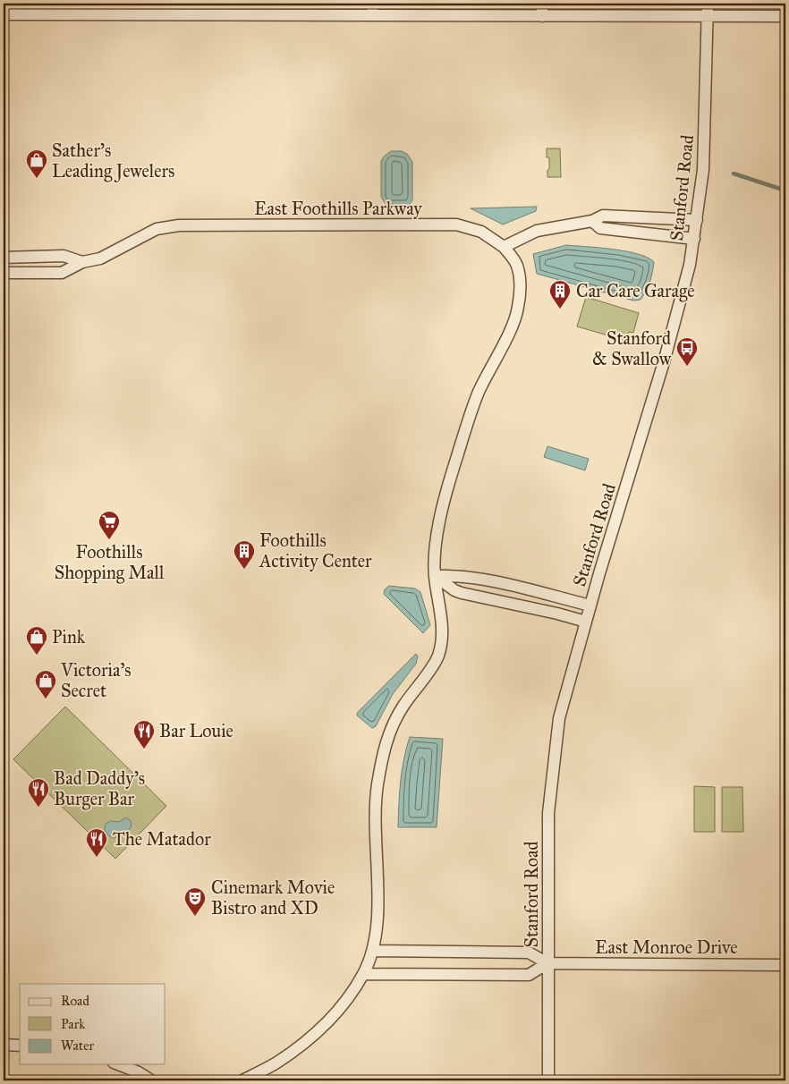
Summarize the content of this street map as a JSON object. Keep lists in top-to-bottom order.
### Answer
{
  "streets": {
    "street": ["Stanford Road", "East Foothills Parkway", "East Monroe Drive"]
  },
  "crossings": [
    ["Stanford Road", "East Monroe Drive"]
  ],
  "places": {
    "shop": ["Sather's Leading Jewelers", "Pink", "Victoria's Secret"],
    "building": ["Car Care Garage", "Foothills Activity Center"],
    "bus stop": ["Stanford & Swallow"],
    "supermarket": ["Foothills Shopping Mall"],
    "restaurant": ["Bar Louie", "Bad Daddy’s Burger Bar", "The Matador"],
    "theatre": ["Cinemark Movie Bistro and XD"]
  },
  "legend": ["Road", "Park", "Water"]
}
